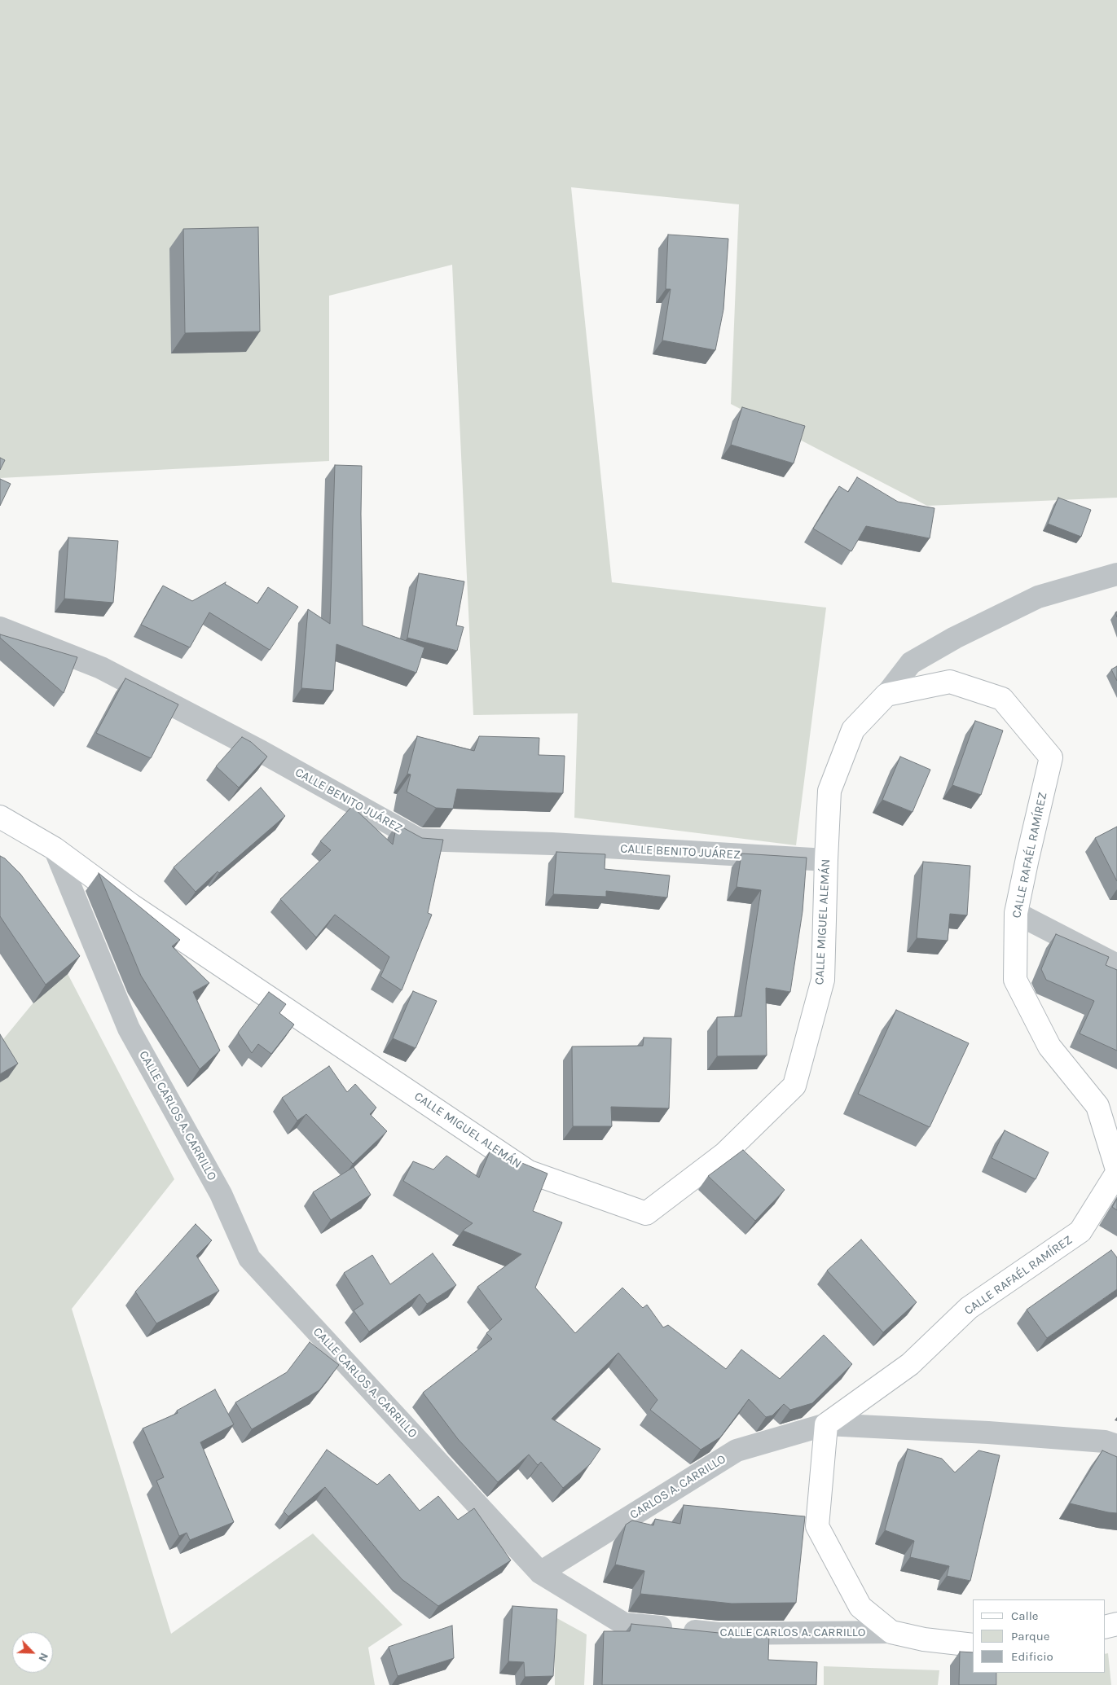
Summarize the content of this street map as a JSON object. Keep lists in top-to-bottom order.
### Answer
{
  "streets": {
    "main road": ["CALLE RAFAÉL RAMÍREZ", "CALLE MIGUEL ALEMÁN"],
    "street": ["CALLE BENITO JUÁREZ", "CALLE CARLOS A. CARRILLO", "CARLOS A. CARRILLO"]
  },
  "crossings": [
    ["CALLE BENITO JUÁREZ", "CALLE MIGUEL ALEMÁN"],
    ["CALLE RAFAÉL RAMÍREZ", "CALLE MIGUEL ALEMÁN"],
    ["CALLE RAFAÉL RAMÍREZ", "CARLOS A. CARRILLO"],
    ["CALLE MIGUEL ALEMÁN", "CALLE CARLOS A. CARRILLO"],
    ["CALLE CARLOS A. CARRILLO", "CARLOS A. CARRILLO"]
  ],
  "legend": ["Calle", "Parque", "Edificio"],
  "north": "bottom right"
}
